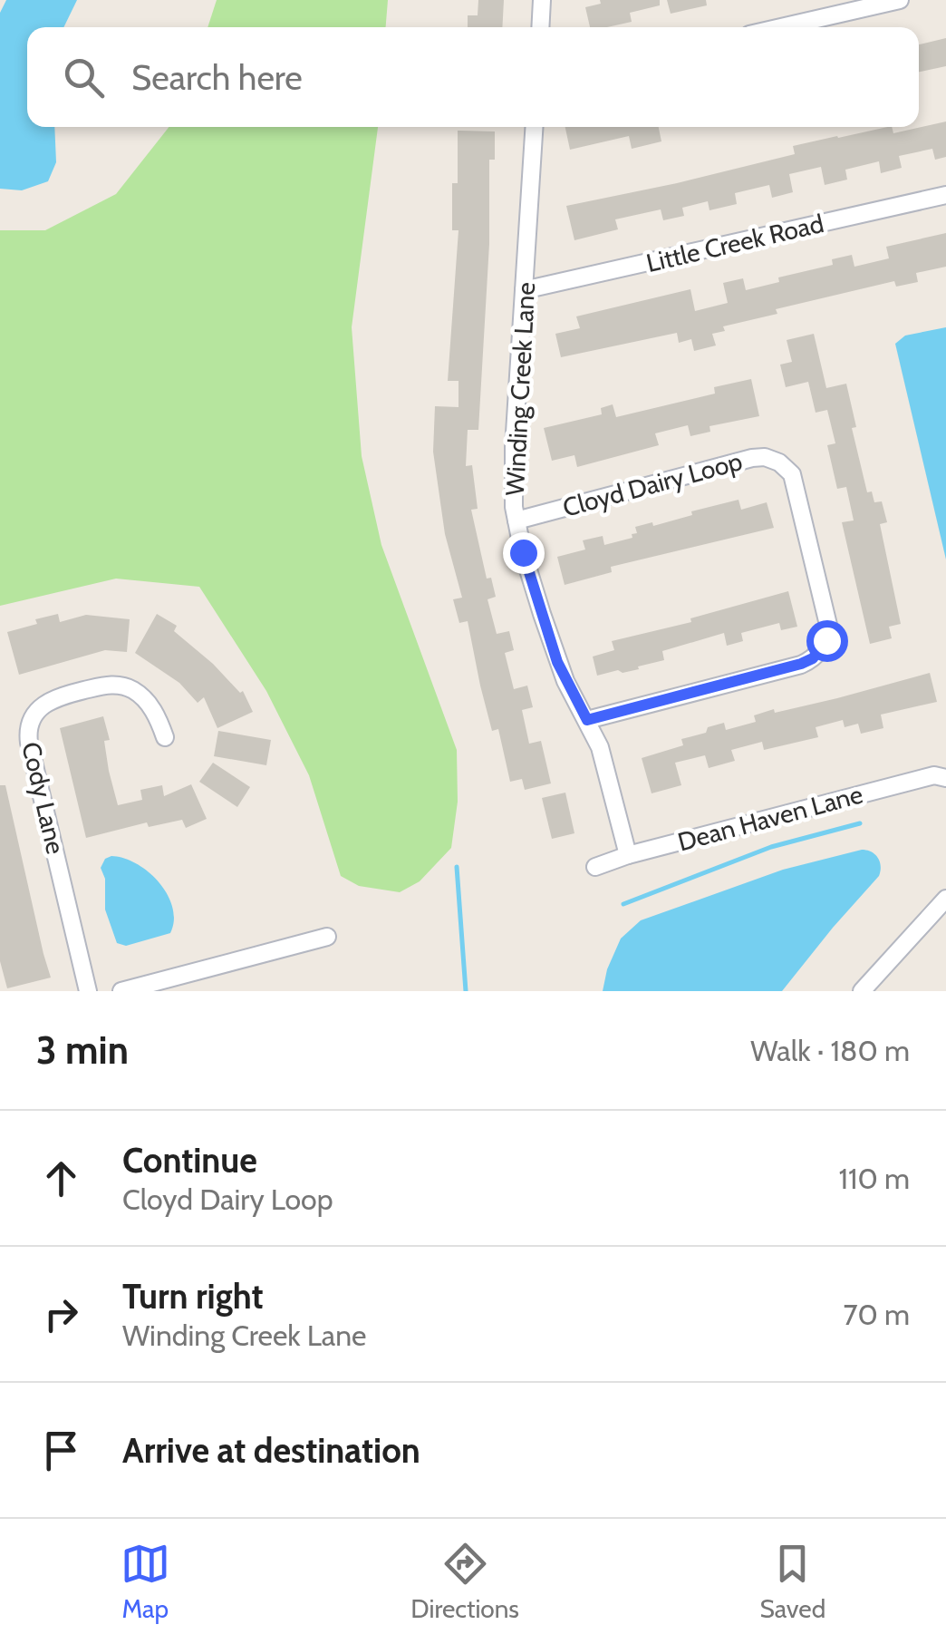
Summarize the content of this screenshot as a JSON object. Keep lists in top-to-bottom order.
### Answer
{
  "streets": {
    "street": [
      "Little Creek Road",
      "Winding Creek Lane",
      "Cloyd Dairy Loop",
      "Cody Lane",
      "Dean Haven Lane"
    ]
  },
  "crossings": [
    ["Little Creek Road", "Winding Creek Lane"],
    ["Winding Creek Lane", "Cloyd Dairy Loop"],
    ["Winding Creek Lane", "Dean Haven Lane"]
  ],
  "page": {
    "search": "Search here",
    "heading": ["3 min", "Walk · 180 m"],
    "list": [
      ["Continue", "Cloyd Dairy Loop", "110 m"],
      ["Turn right", "Winding Creek Lane", "70 m"],
      "Arrive at destination"
    ],
    "nav": ["Map", "Directions", "Saved"]
  }
}
